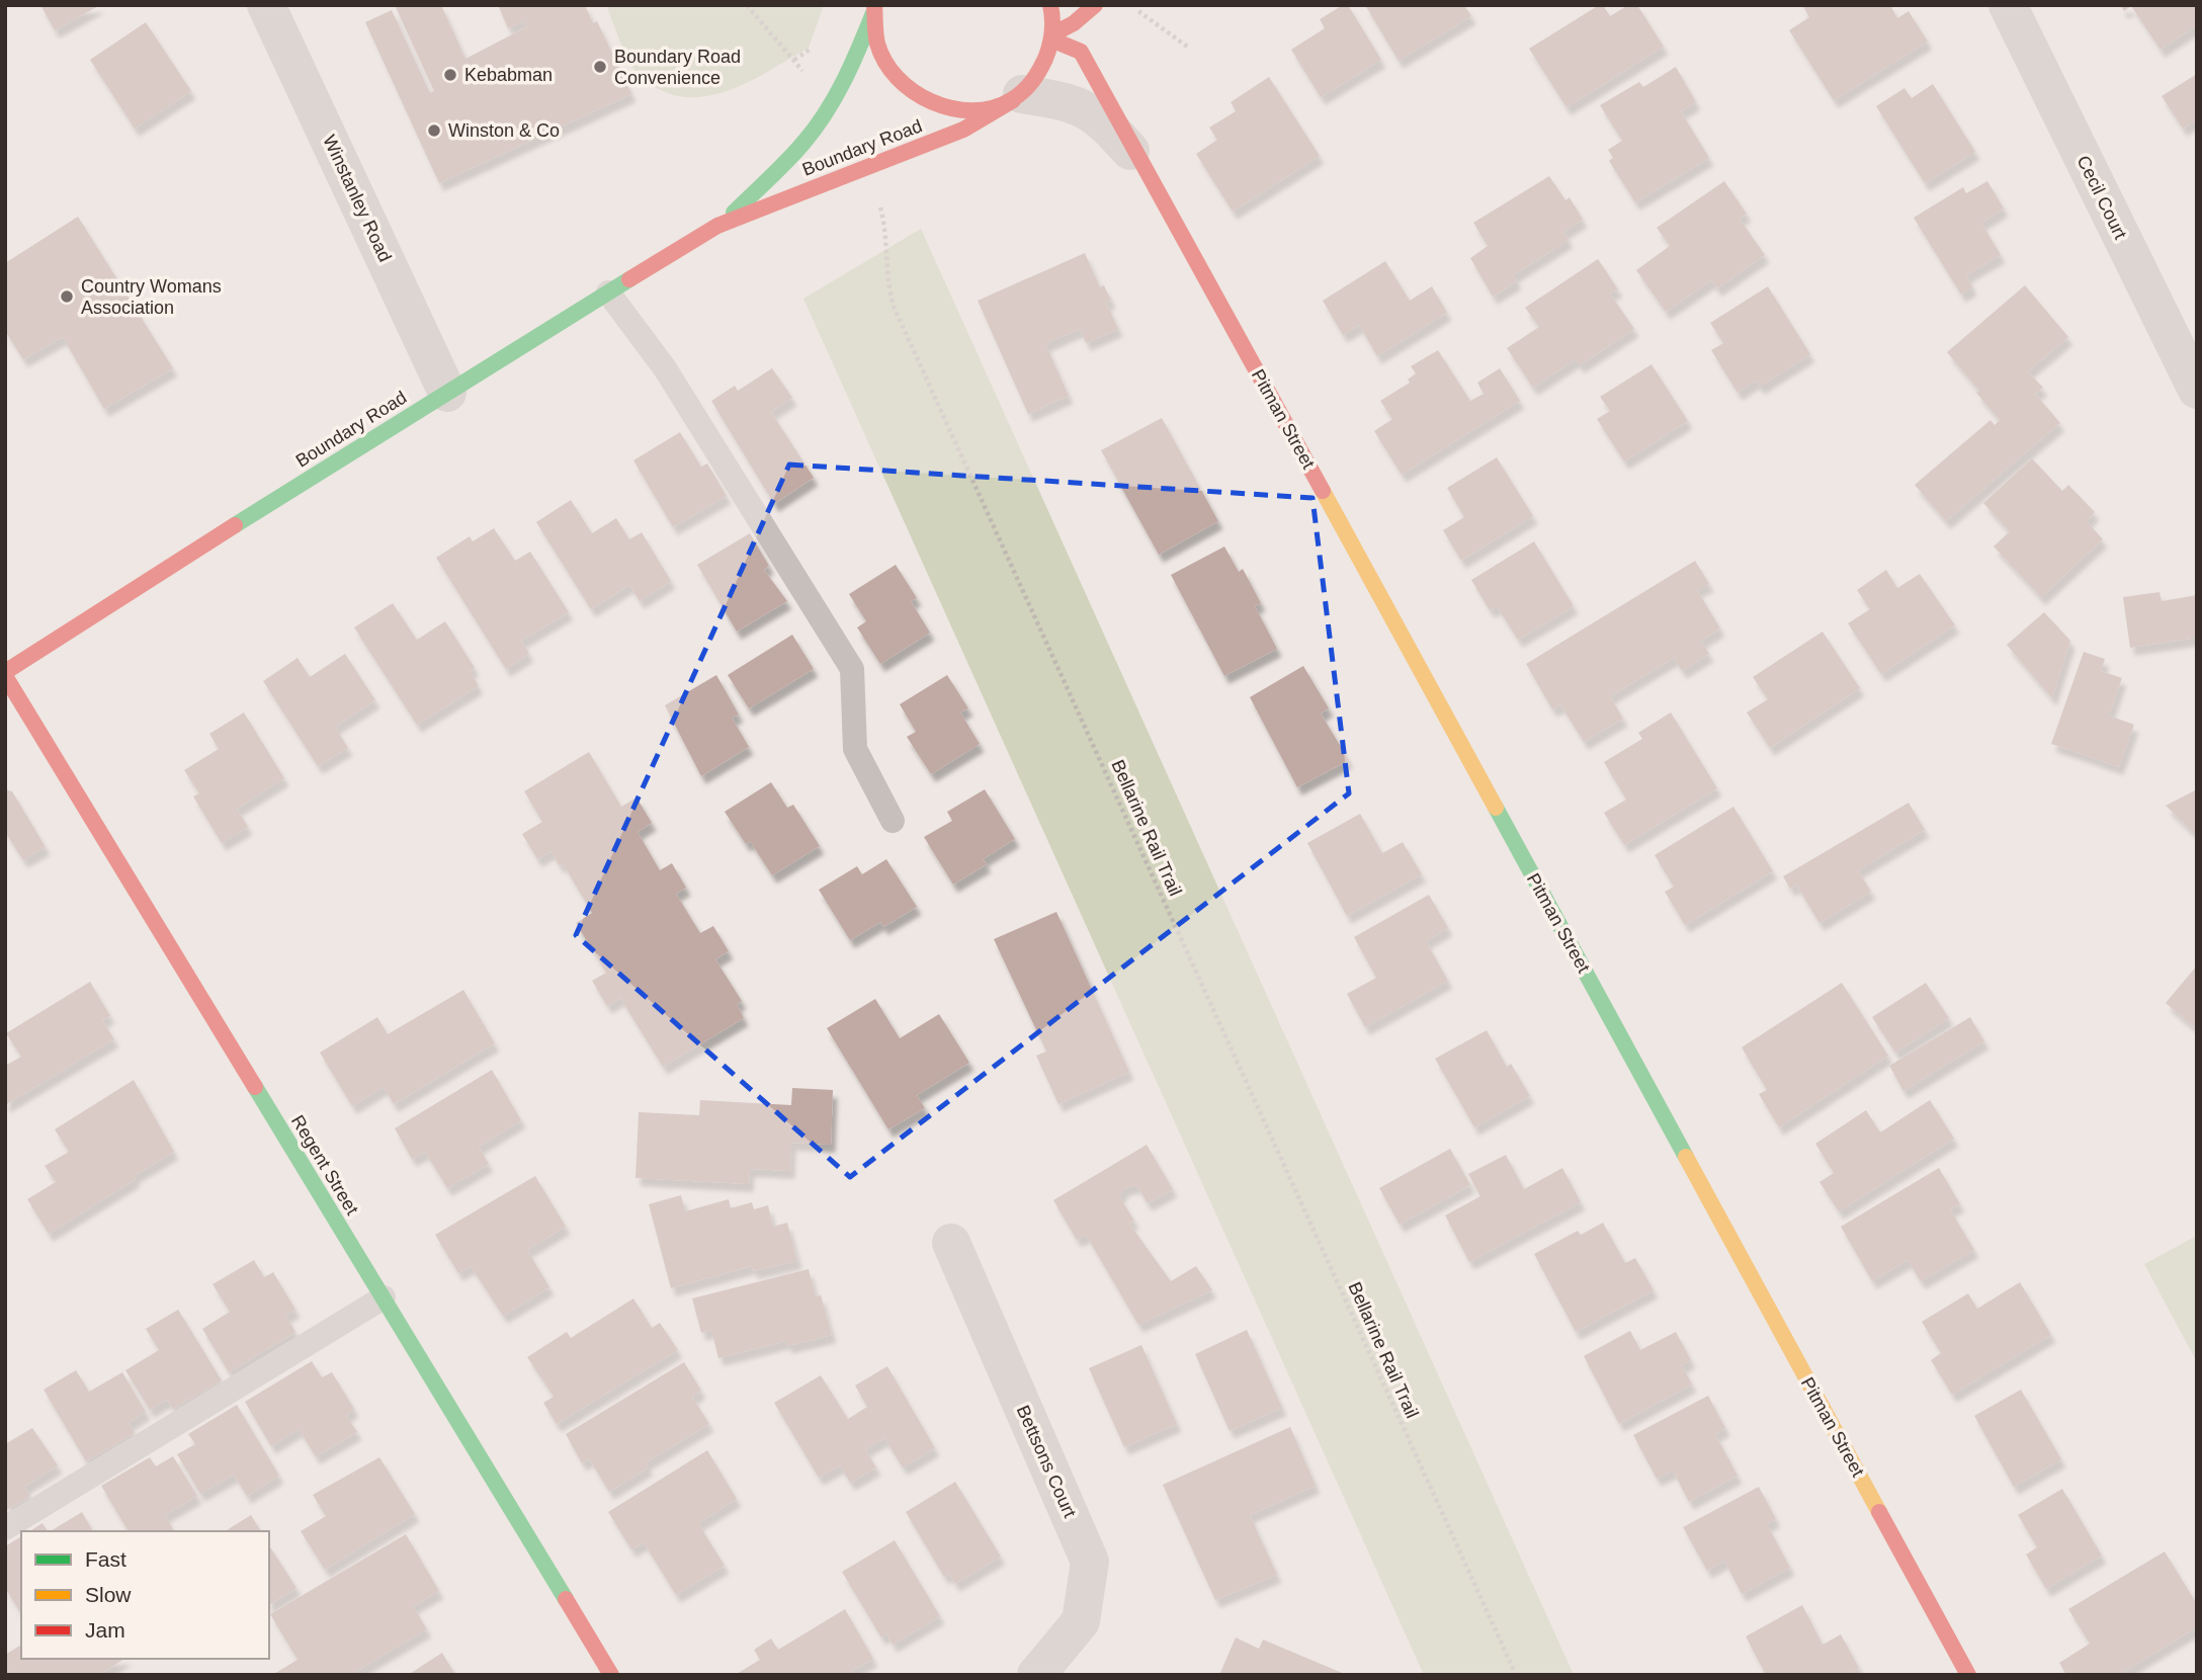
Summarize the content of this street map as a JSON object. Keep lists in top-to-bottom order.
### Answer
{
  "streets": {
    "street": [
      "Boundary Road",
      "Cecil Court",
      "Winstanley Road",
      "Pitman Street",
      "Regent Street",
      "Bettsons Court"
    ],
    "path": ["Bellarine Rail Trail"]
  },
  "crossings": [
    ["Boundary Road", "Winstanley Road"],
    ["Boundary Road", "Pitman Street"],
    ["Boundary Road", "Bellarine Rail Trail"],
    ["Boundary Road", "Regent Street"]
  ],
  "places": [
    "Boundary Road Convenience",
    "Kebabman",
    "Winston & Co",
    "Country Womans Association"
  ],
  "legend": ["Fast", "Slow", "Jam"]
}
